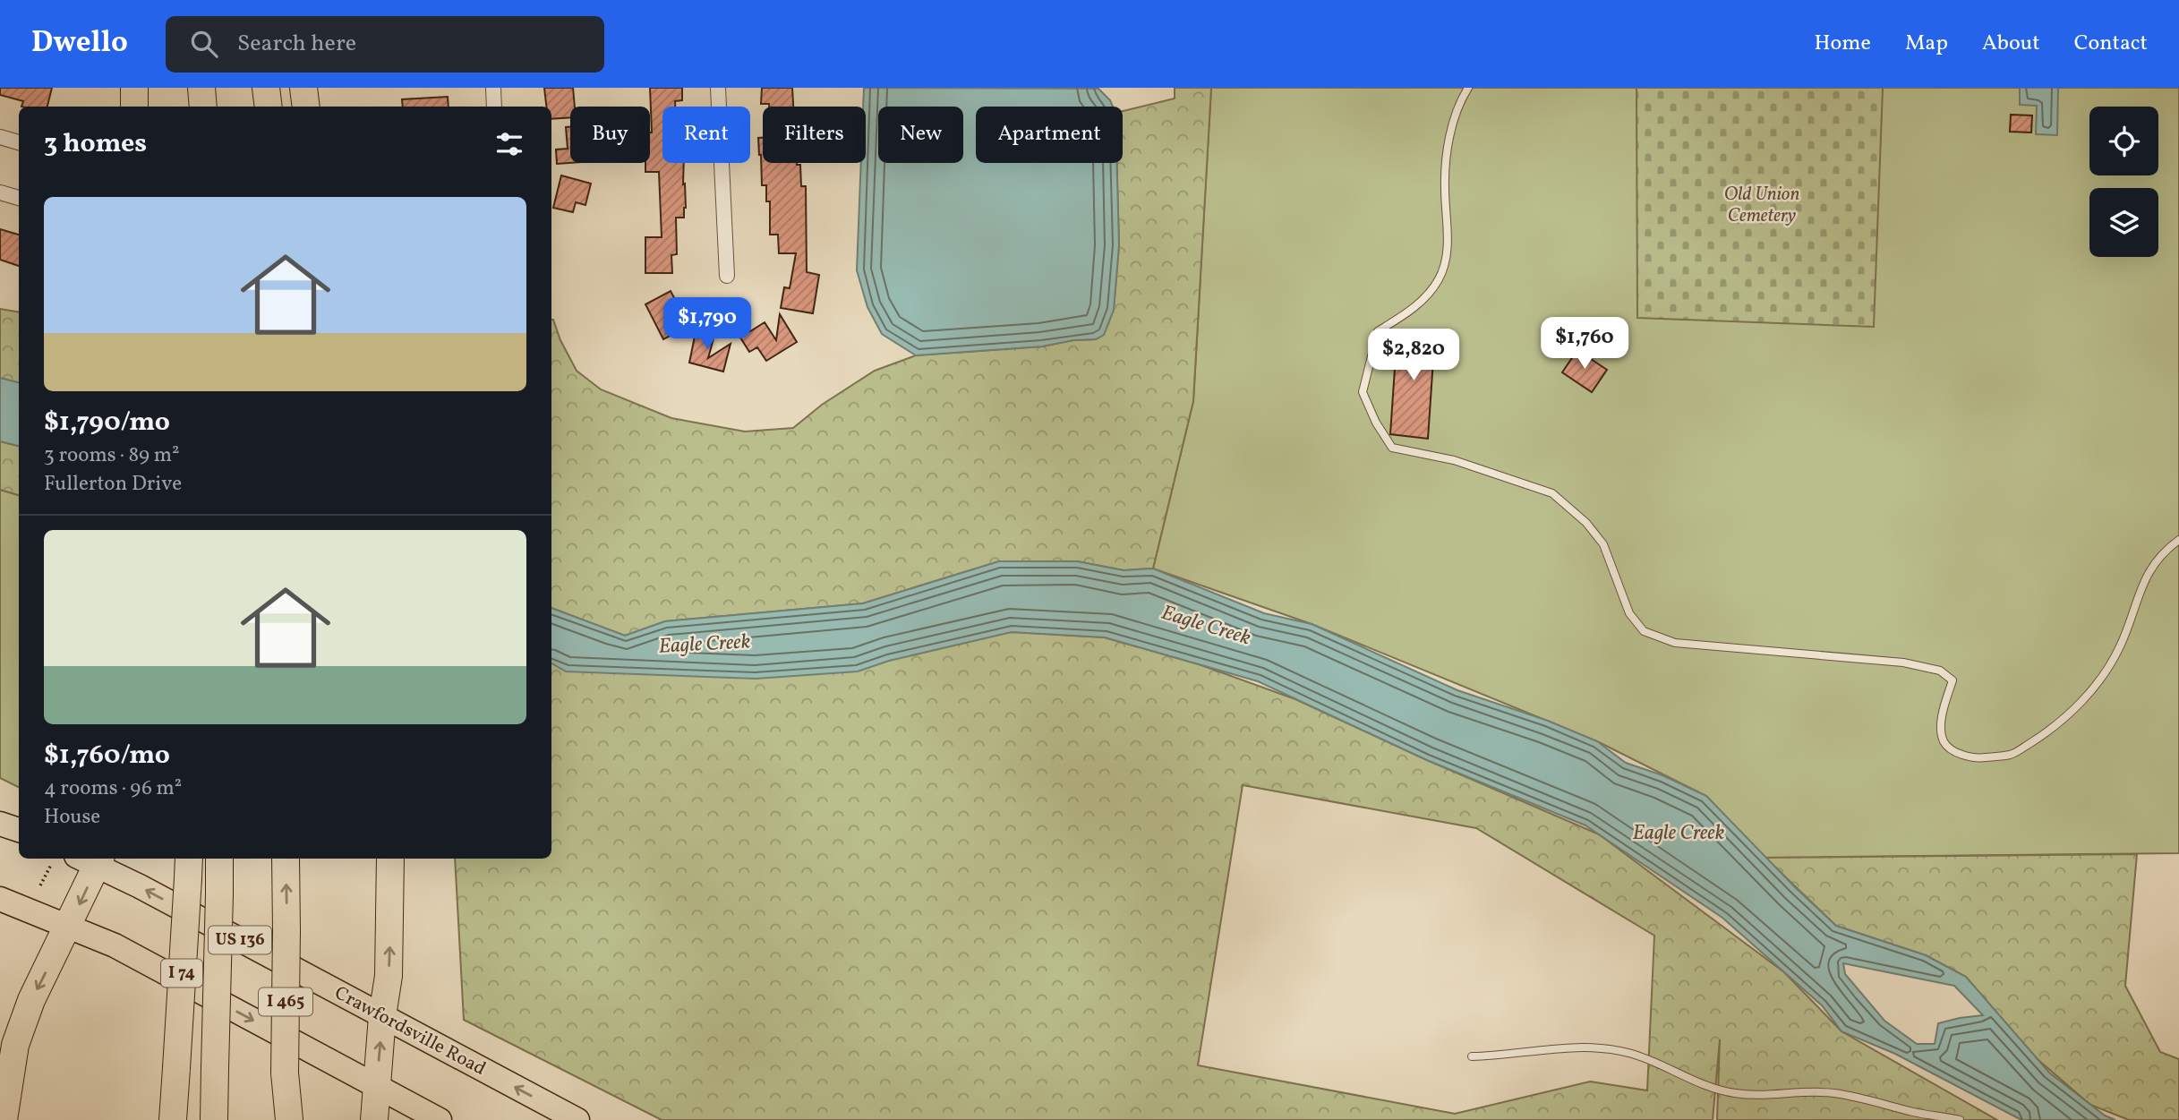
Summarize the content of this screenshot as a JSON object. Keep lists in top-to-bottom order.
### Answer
{
  "streets": {
    "highway": ["I 74", "I 465"],
    "main road": ["US 136", "Crawfordsville Road"]
  },
  "water": ["Eagle Creek"],
  "parks": ["Old Union Cemetery"],
  "page": {
    "header": "Dwello",
    "search": "Search here",
    "nav": [
      "Home",
      "Map",
      "About",
      "Contact"
    ],
    "chip": [
      "Buy",
      "Rent",
      "Filters",
      "New",
      "Apartment"
    ],
    "heading": "3 homes",
    "list": [
      {
        "name": "$1,790/mo",
        "note": "3 rooms · 89 m² · Fullerton Drive"
      },
      {
        "name": "$1,760/mo",
        "note": "4 rooms · 96 m² · House"
      }
    ],
    "price": ["$1,790", "$1,760", "$2,820"]
  }
}
